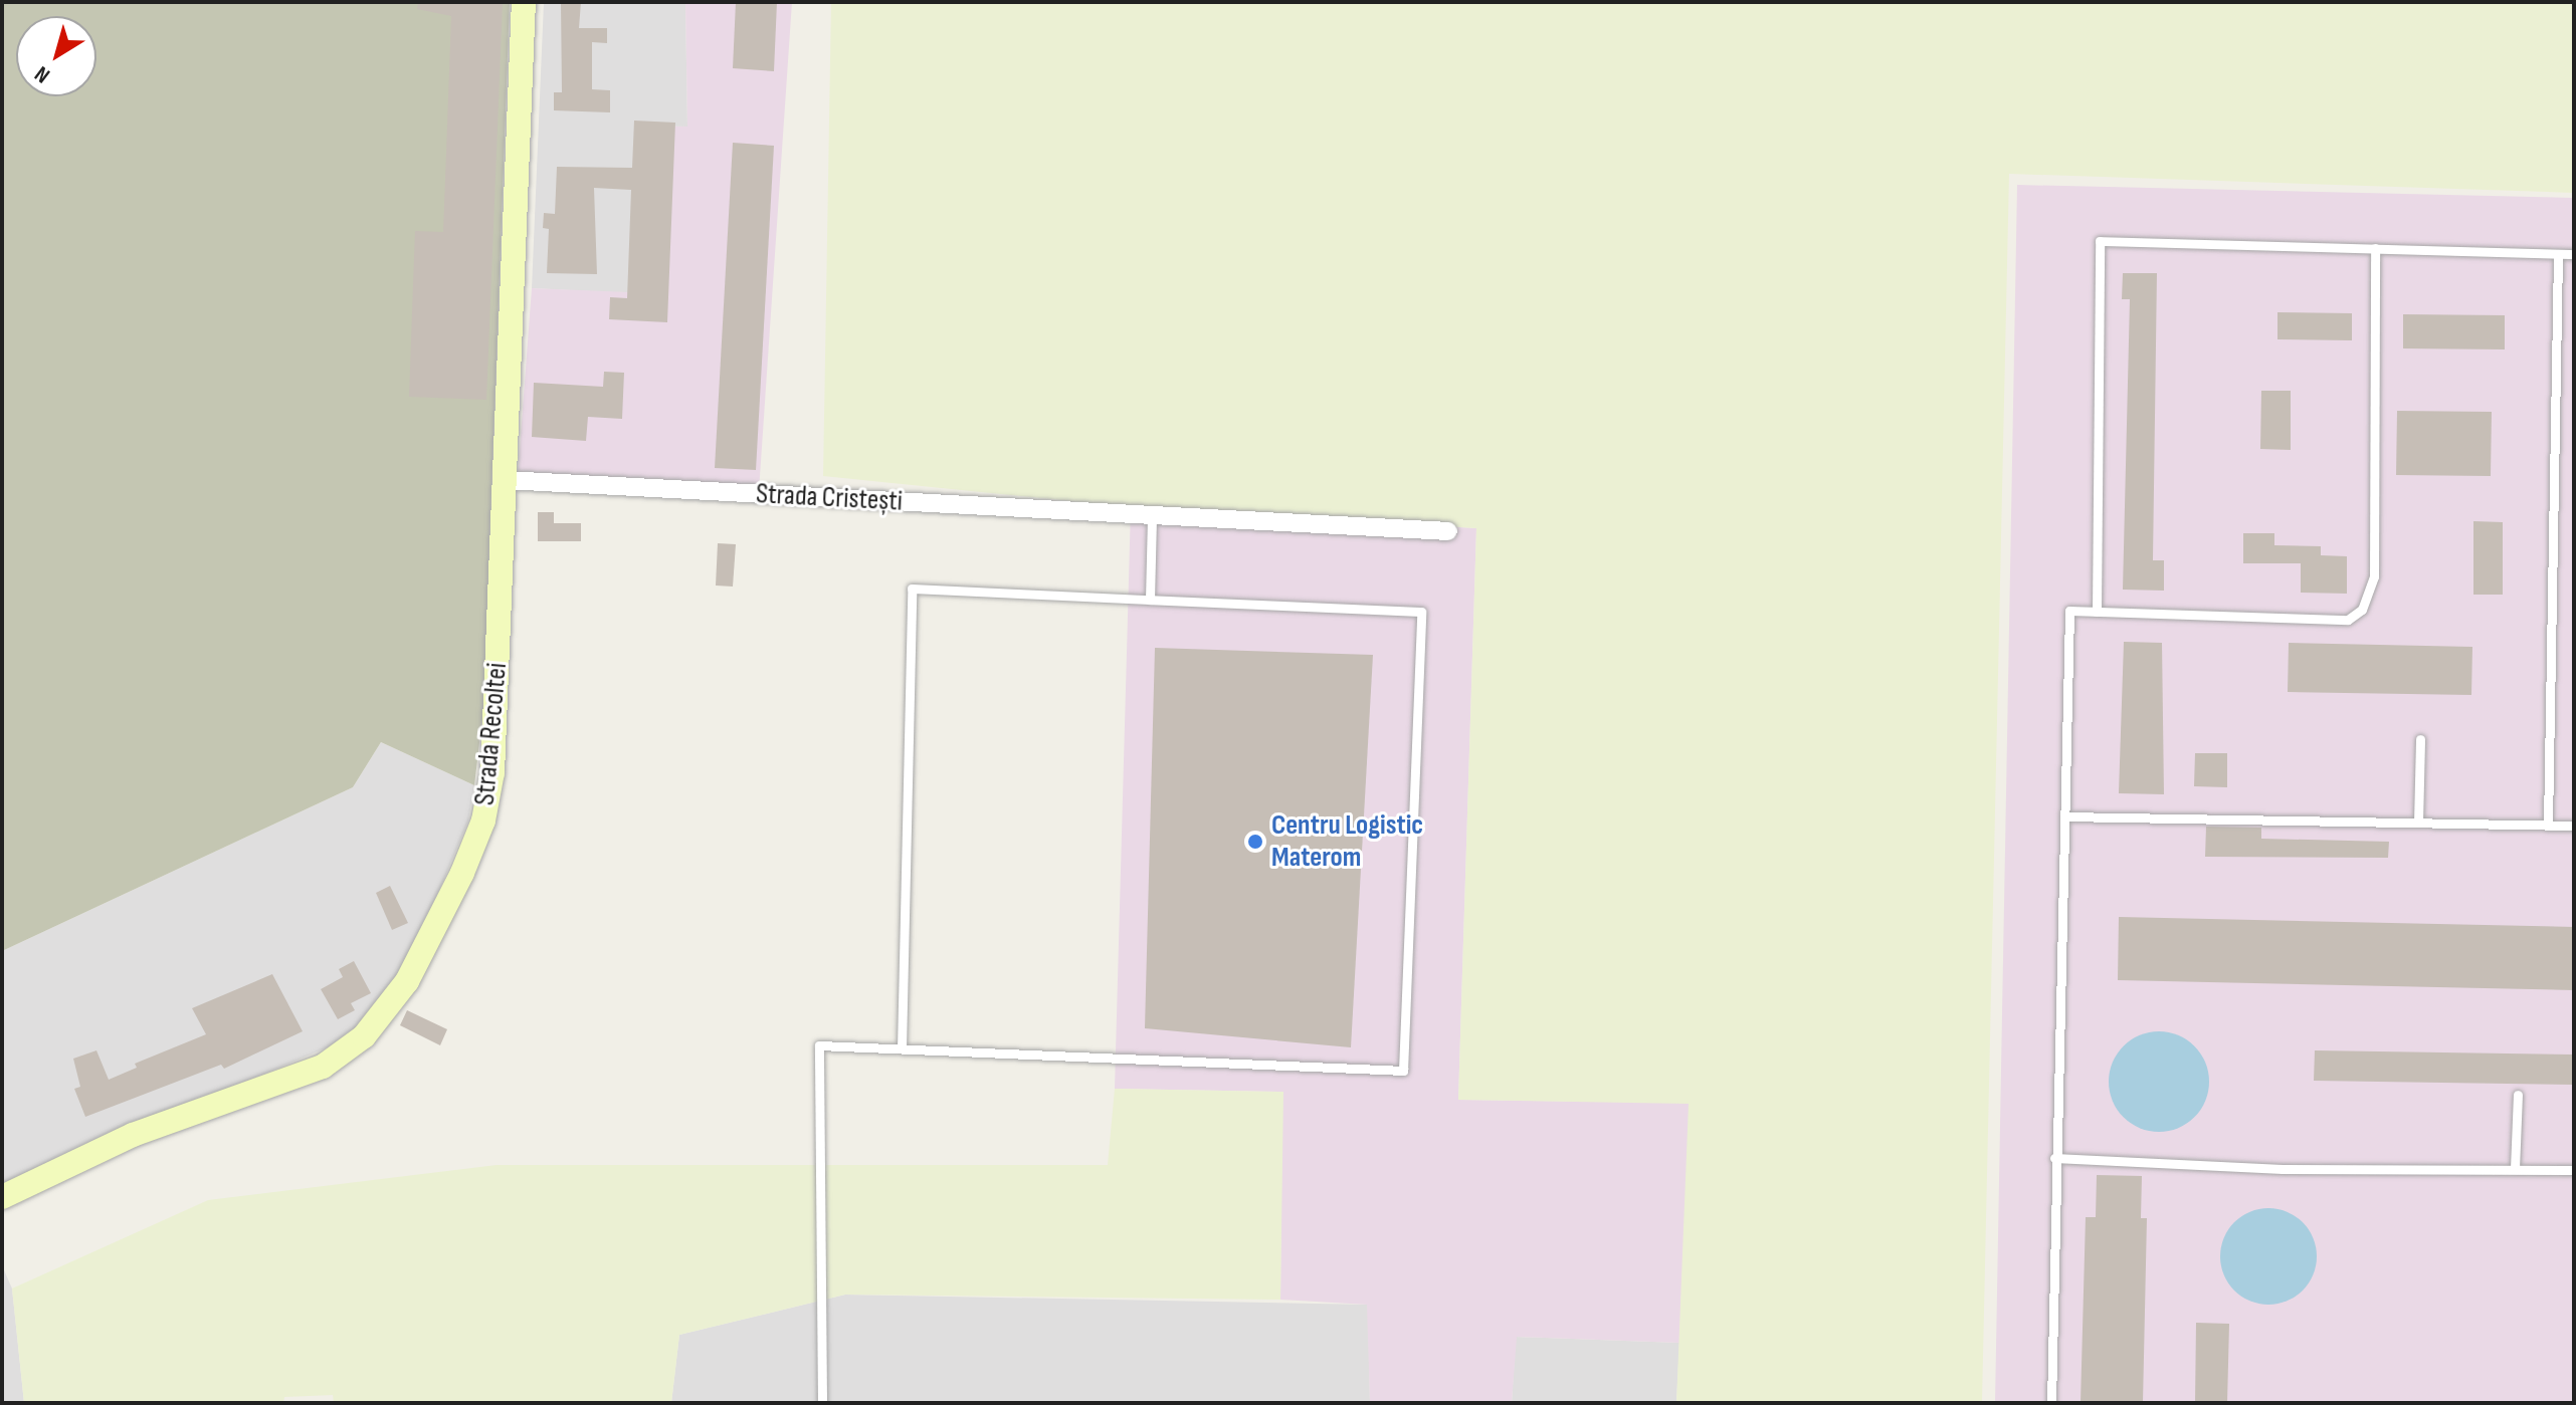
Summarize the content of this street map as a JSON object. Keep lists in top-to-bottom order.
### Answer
{
  "streets": {
    "street": ["Strada Cristești", "Strada Recoltei"]
  },
  "crossings": [
    ["Strada Cristești", "Strada Recoltei"]
  ],
  "places": ["Centru Logistic Materom"],
  "north": "bottom left"
}
